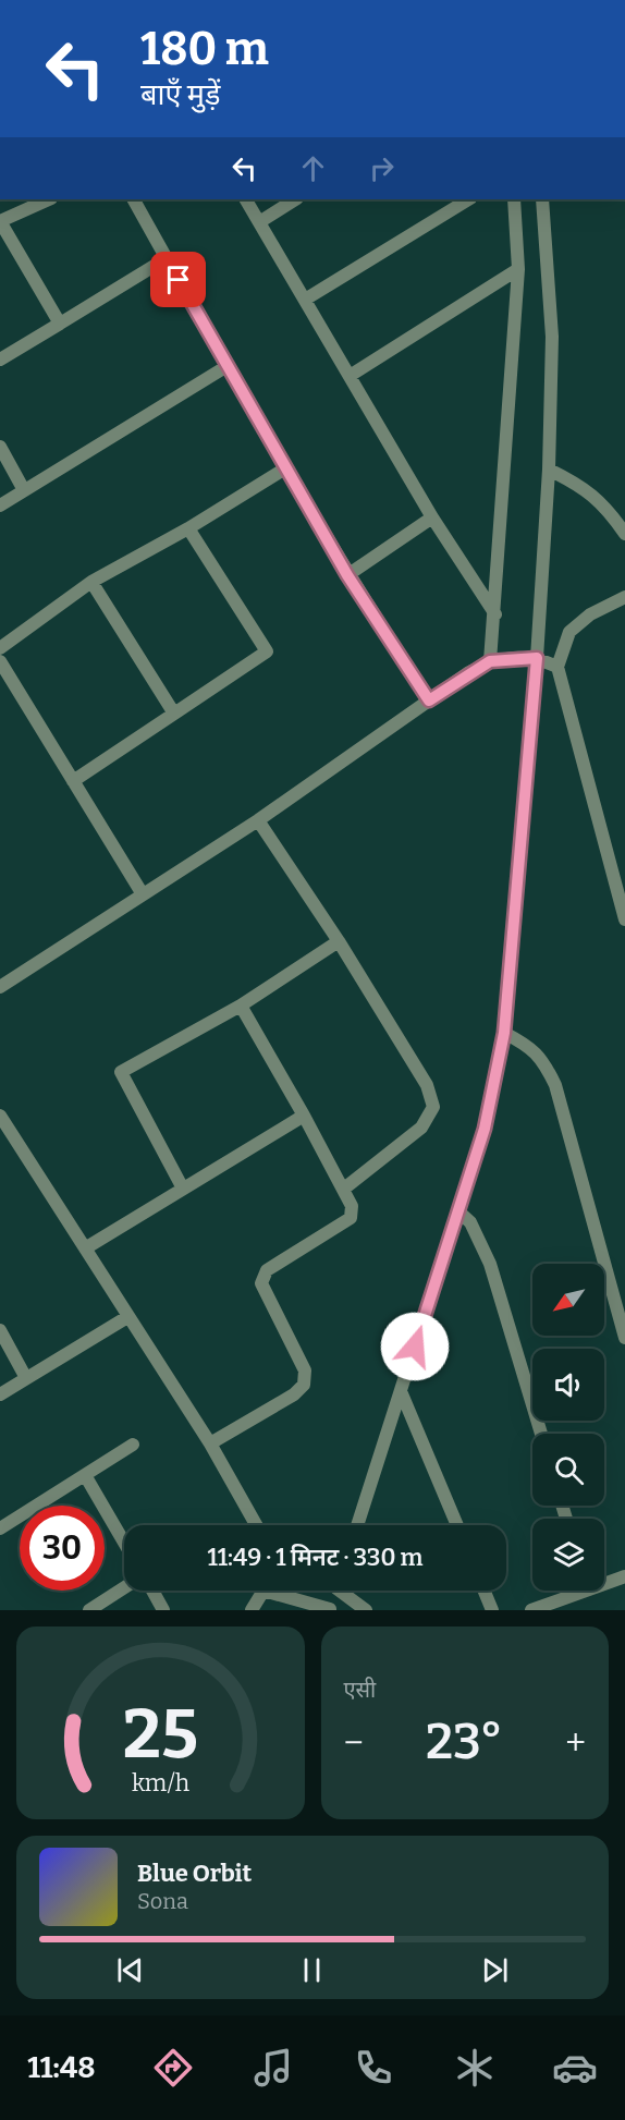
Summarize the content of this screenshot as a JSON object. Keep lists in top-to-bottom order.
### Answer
{
  "north": "bottom left",
  "page": {
    "turn": ["180 m", "बाएँ मुड़ें"],
    "limit": "30",
    "trip": "11:49 · 1 मिनट · 330 m",
    "tile": "एसी",
    "heat": ["−", "23°", "+"],
    "song": ["Blue Orbit", "Sona"],
    "tabs": "11:48",
    "gauge": ["25", "km/h"]
  }
}
